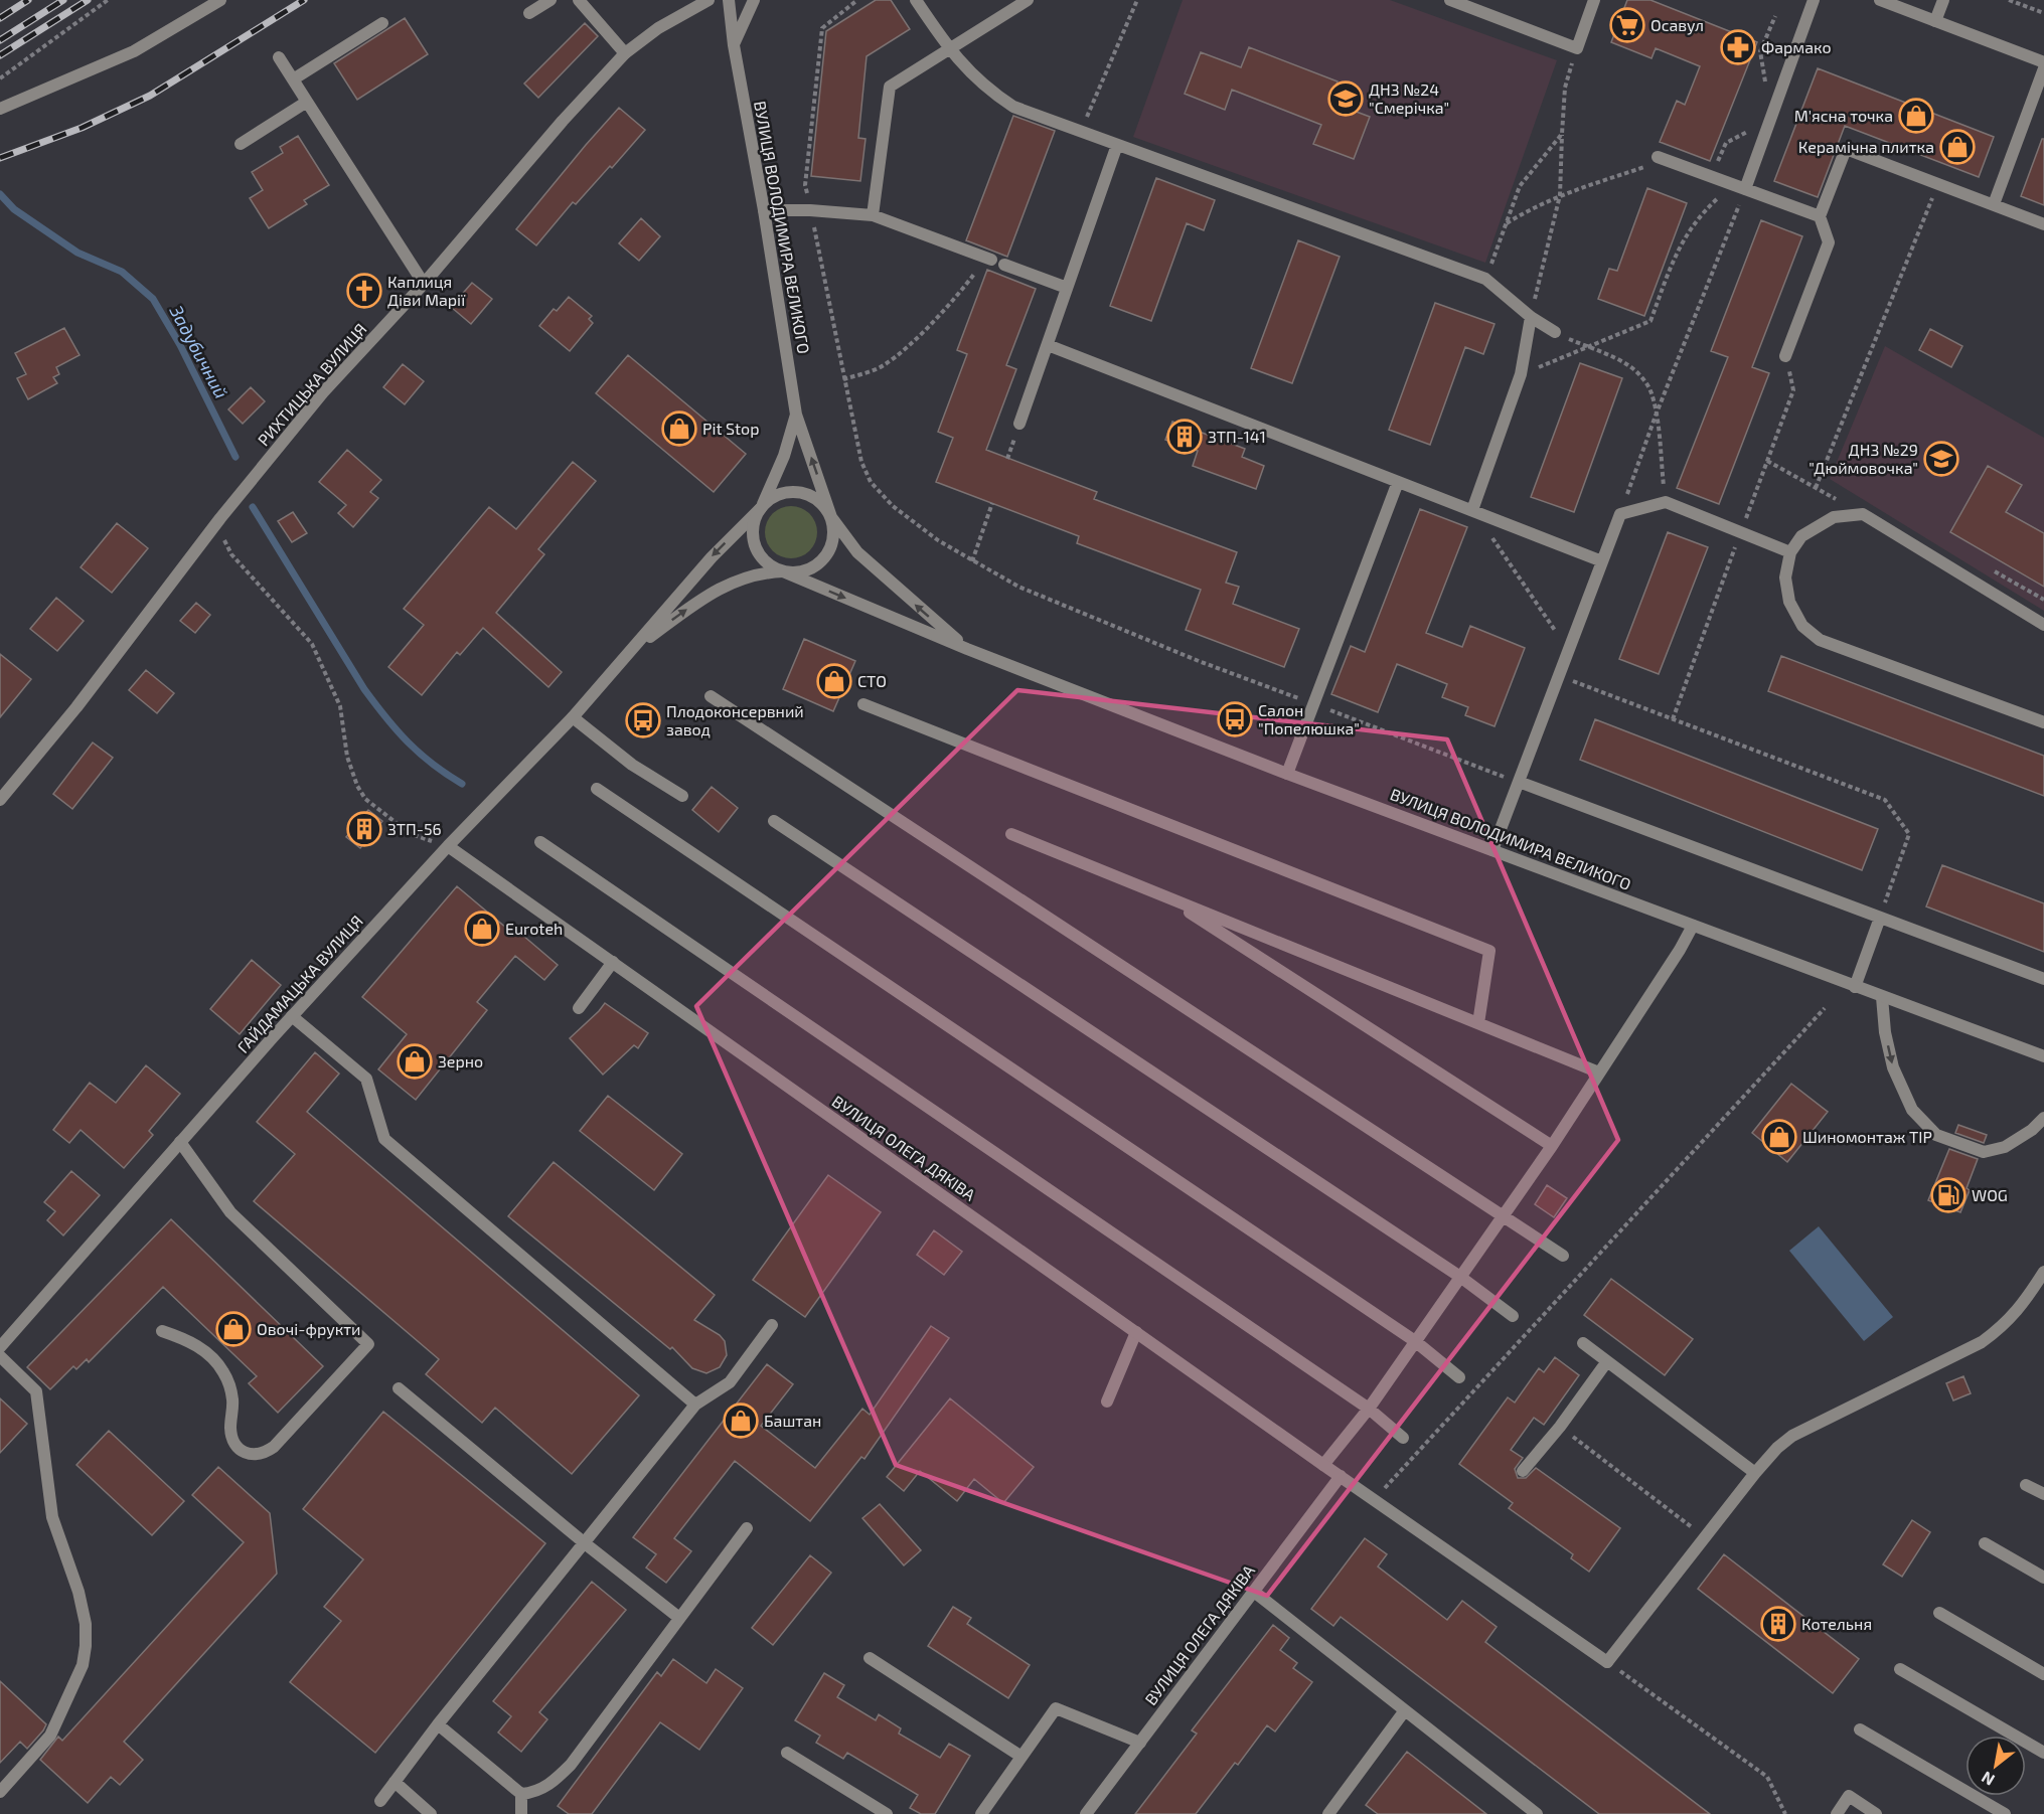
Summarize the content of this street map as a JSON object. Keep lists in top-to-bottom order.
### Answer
{
  "streets": {
    "street": [
      "ВУЛИЦЯ ВОЛОДИМИРА ВЕЛИКОГО",
      "РИХТИЦЬКА ВУЛИЦЯ",
      "ГАЙДАМАЦЬКА ВУЛИЦЯ",
      "ВУЛИЦЯ ОЛЕГА ДЯКІВА"
    ]
  },
  "crossings": [
    ["ВУЛИЦЯ ВОЛОДИМИРА ВЕЛИКОГО", "ГАЙДАМАЦЬКА ВУЛИЦЯ"],
    ["ГАЙДАМАЦЬКА ВУЛИЦЯ", "ВУЛИЦЯ ОЛЕГА ДЯКІВА"]
  ],
  "water": ["Задубичний"],
  "places": {
    "supermarket": ["Осавул"],
    "pharmacy": ["Фармако"],
    "school or university": ["ДНЗ №24 \"Смерічка\"", "ДНЗ №29 \"Дюймовочка\""],
    "shop": [
      "М'ясна точка",
      "Керамічна плитка",
      "Pit Stop",
      "СТО",
      "Euroteh",
      "Зерно",
      "Шиномонтаж ТІР",
      "Овочі-фрукти",
      "Баштан"
    ],
    "church": ["Каплиця Діви Марії"],
    "building": ["ЗТП-141", "ЗТП-56", "Котельня"],
    "bus stop": ["Салон \"Попелюшка\"", "Плодоконсервний завод"],
    "fuel station": ["WOG"]
  },
  "north": "bottom left"
}
